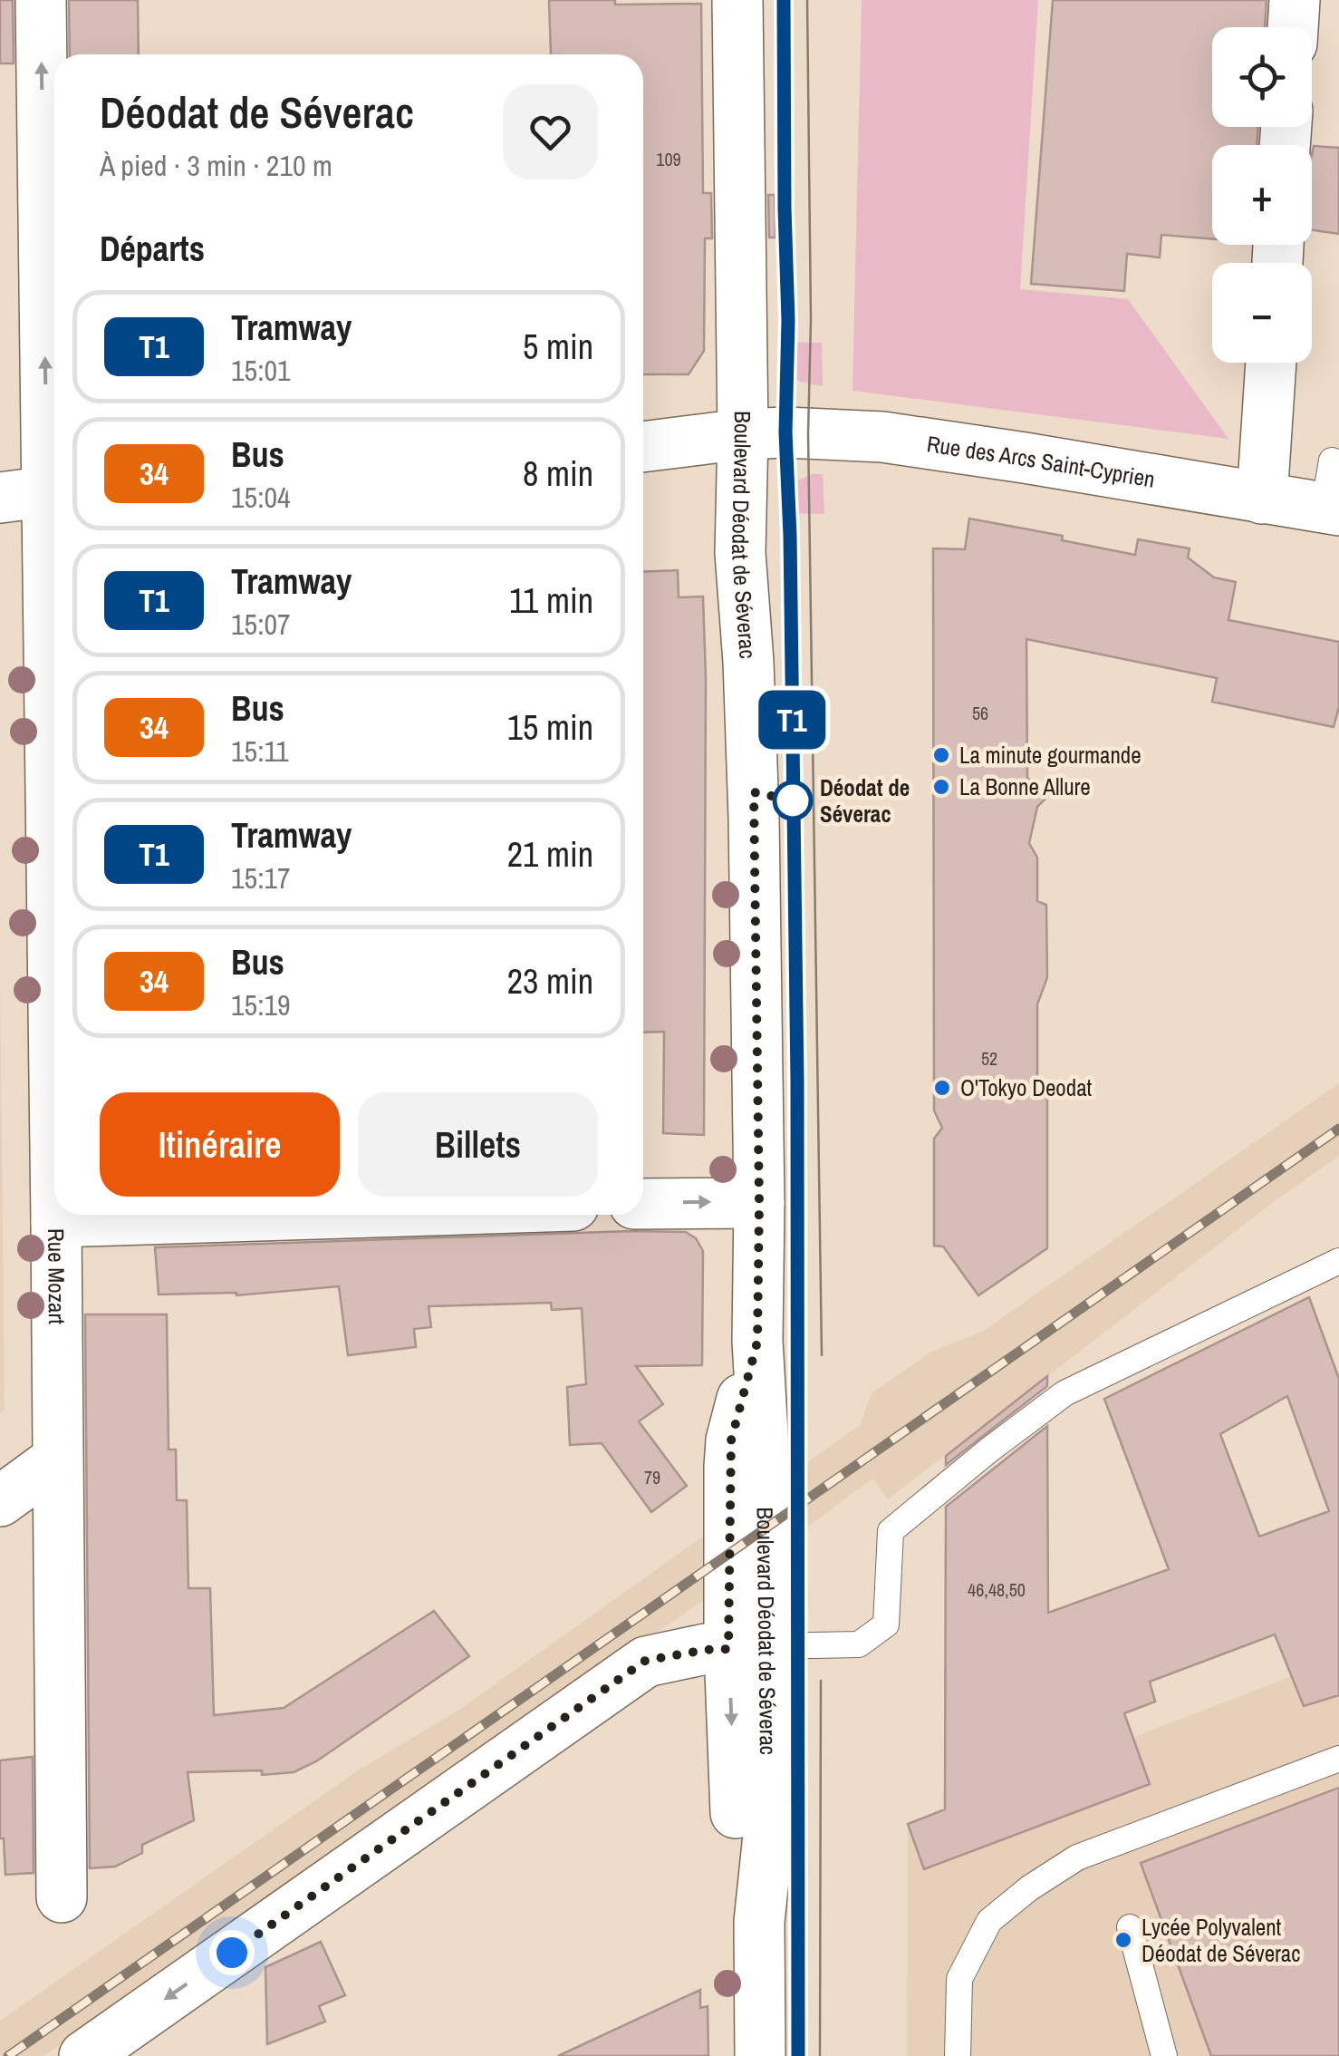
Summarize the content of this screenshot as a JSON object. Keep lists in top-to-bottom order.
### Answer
{
  "streets": {
    "street": ["Rue des Arcs Saint-Cyprien", "Boulevard Déodat de Séverac", "Rue Mozart"]
  },
  "crossings": [
    ["Rue des Arcs Saint-Cyprien", "Boulevard Déodat de Séverac"]
  ],
  "places": [
    "La minute gourmande",
    "La Bonne Allure",
    "Déodat de Séverac",
    "O'Tokyo Deodat",
    "Lycée Polyvalent Déodat de Séverac"
  ],
  "lines": ["tram line T1"],
  "house_numbers": [
    "109",
    "56",
    "52",
    "79",
    "46,48,50"
  ],
  "page": {
    "on_map": "T1",
    "map_buttons": ["+", "−"],
    "heading": [
      ["Déodat de Séverac", "À pied · 3 min · 210 m"],
      "Départs"
    ],
    "list": [
      {
        "mark": "T1",
        "name": "Tramway",
        "note": "15:01",
        "value": "5 min"
      },
      {
        "mark": "34",
        "name": "Bus",
        "note": "15:04",
        "value": "8 min"
      },
      {
        "mark": "T1",
        "name": "Tramway",
        "note": "15:07",
        "value": "11 min"
      },
      {
        "mark": "34",
        "name": "Bus",
        "note": "15:11",
        "value": "15 min"
      },
      {
        "mark": "T1",
        "name": "Tramway",
        "note": "15:17",
        "value": "21 min"
      },
      {
        "mark": "34",
        "name": "Bus",
        "note": "15:19",
        "value": "23 min"
      }
    ],
    "buttons": ["Itinéraire", "Billets"]
  }
}
